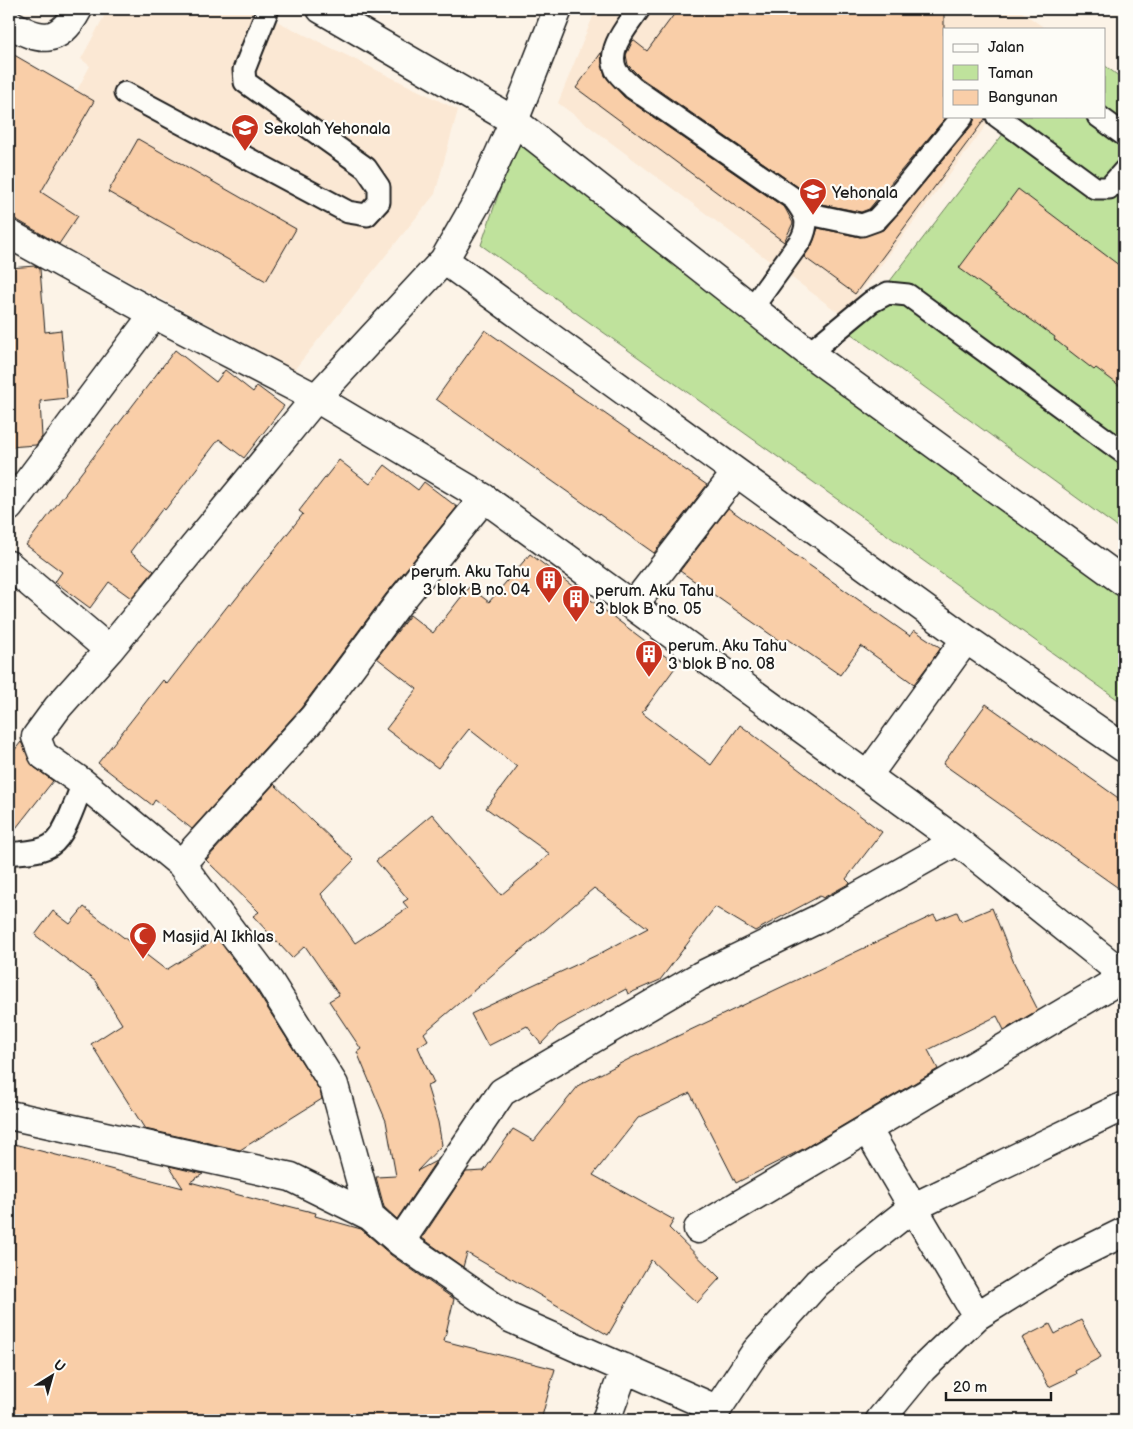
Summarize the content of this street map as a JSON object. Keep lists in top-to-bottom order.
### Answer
{
  "places": {
    "school or university": ["Sekolah Yehonala", "Yehonala"],
    "building": ["perum. Aku Tahu 3 blok B no. 04", "perum. Aku Tahu 3 blok B no. 05", "perum. Aku Tahu 3 blok B no. 08"],
    "mosque": ["Masjid Al Ikhlas"]
  },
  "legend": ["Jalan", "Taman", "Bangunan"],
  "scale_bar": "20 m",
  "north": "top right"
}
